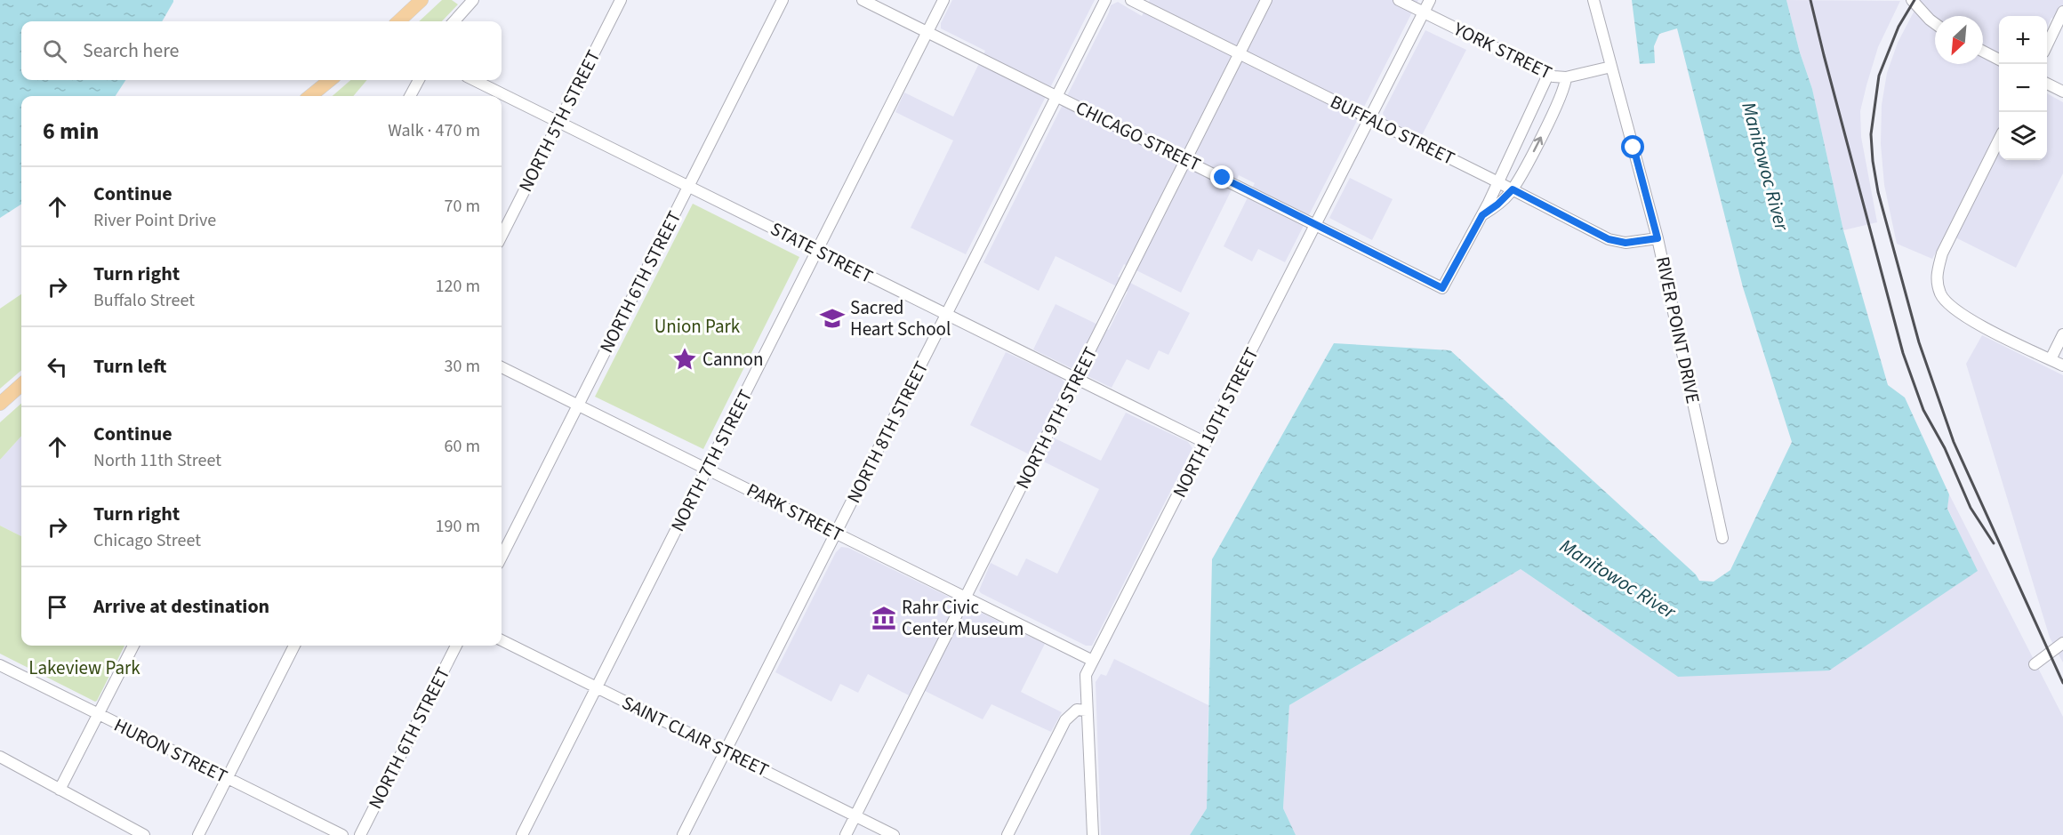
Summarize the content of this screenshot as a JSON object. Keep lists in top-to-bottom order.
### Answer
{
  "streets": {
    "street": [
      "YORK STREET",
      "NORTH 5TH STREET",
      "BUFFALO STREET",
      "CHICAGO STREET",
      "STATE STREET",
      "NORTH 6TH STREET",
      "RIVER POINT DRIVE",
      "NORTH 9TH STREET",
      "NORTH 10TH STREET",
      "NORTH 8TH STREET",
      "NORTH 7TH STREET",
      "PARK STREET",
      "SAINT CLAIR STREET",
      "HURON STREET"
    ]
  },
  "crossings": [
    ["YORK STREET", "RIVER POINT DRIVE"],
    ["YORK STREET", "NORTH 10TH STREET"],
    ["NORTH 5TH STREET", "STATE STREET"],
    ["BUFFALO STREET", "RIVER POINT DRIVE"],
    ["BUFFALO STREET", "NORTH 9TH STREET"],
    ["BUFFALO STREET", "NORTH 10TH STREET"],
    ["CHICAGO STREET", "NORTH 9TH STREET"],
    ["CHICAGO STREET", "NORTH 10TH STREET"],
    ["CHICAGO STREET", "NORTH 8TH STREET"],
    ["CHICAGO STREET", "NORTH 7TH STREET"],
    ["STATE STREET", "NORTH 6TH STREET"],
    ["STATE STREET", "NORTH 9TH STREET"],
    ["STATE STREET", "NORTH 10TH STREET"],
    ["STATE STREET", "NORTH 8TH STREET"],
    ["STATE STREET", "NORTH 7TH STREET"],
    ["NORTH 6TH STREET", "PARK STREET"],
    ["NORTH 9TH STREET", "PARK STREET"],
    ["NORTH 9TH STREET", "SAINT CLAIR STREET"],
    ["NORTH 10TH STREET", "PARK STREET"],
    ["NORTH 8TH STREET", "PARK STREET"],
    ["NORTH 8TH STREET", "SAINT CLAIR STREET"],
    ["NORTH 7TH STREET", "PARK STREET"],
    ["NORTH 7TH STREET", "SAINT CLAIR STREET"]
  ],
  "water": ["Manitowoc River"],
  "parks": ["Union Park", "Lakeview Park"],
  "places": {
    "school or university": ["Sacred Heart School"],
    "place": ["Cannon"],
    "museum": ["Rahr Civic Center Museum"]
  },
  "north": "bottom left",
  "page": {
    "map_buttons": ["+", "−"],
    "search": "Search here",
    "heading": ["6 min", "Walk · 470 m"],
    "list": [
      ["Continue", "River Point Drive", "70 m"],
      ["Turn right", "Buffalo Street", "120 m"],
      ["Turn left", "30 m"],
      ["Continue", "North 11th Street", "60 m"],
      ["Turn right", "Chicago Street", "190 m"],
      "Arrive at destination"
    ]
  }
}
